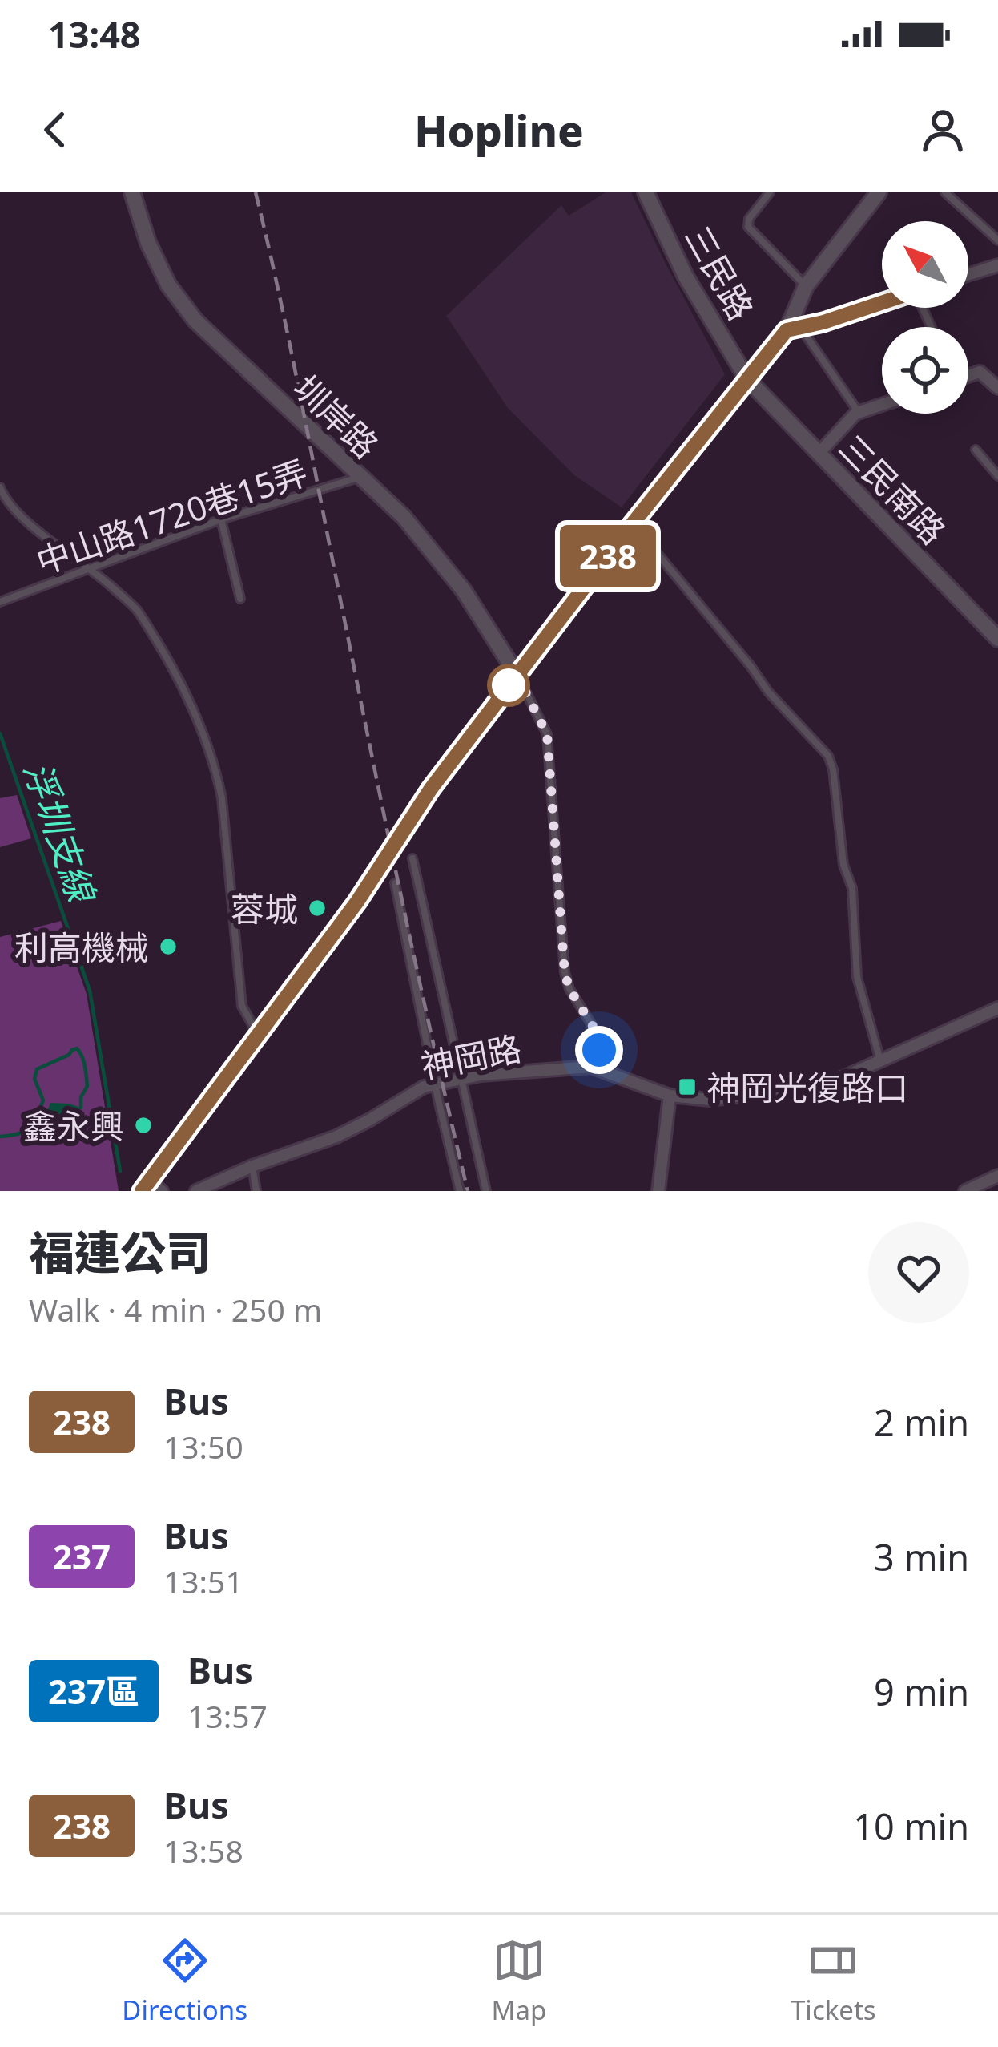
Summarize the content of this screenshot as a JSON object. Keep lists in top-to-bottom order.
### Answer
{
  "streets": {
    "street": [
      "三民路",
      "圳岸路",
      "三民南路",
      "神岡路"
    ],
    "lane": ["中山路1720巷15弄"]
  },
  "crossings": [
    ["三民路", "三民南路"],
    ["圳岸路", "中山路1720巷15弄"]
  ],
  "water": ["浮圳支線"],
  "places": {
    "other": ["蓉城", "利高機械", "鑫永興"],
    "transit": ["神岡光復路口"]
  },
  "lines": ["bus line 238"],
  "north": "top left",
  "page": {
    "status": "13:48",
    "header": "Hopline",
    "on_map": "238",
    "heading": ["福連公司", "Walk · 4 min · 250 m"],
    "list": [
      {
        "mark": "238",
        "name": "Bus",
        "note": "13:50",
        "value": "2 min"
      },
      {
        "mark": "237",
        "name": "Bus",
        "note": "13:51",
        "value": "3 min"
      },
      {
        "mark": "237區",
        "name": "Bus",
        "note": "13:57",
        "value": "9 min"
      },
      {
        "mark": "238",
        "name": "Bus",
        "note": "13:58",
        "value": "10 min"
      }
    ],
    "tabs": ["Directions", "Map", "Tickets"]
  }
}
